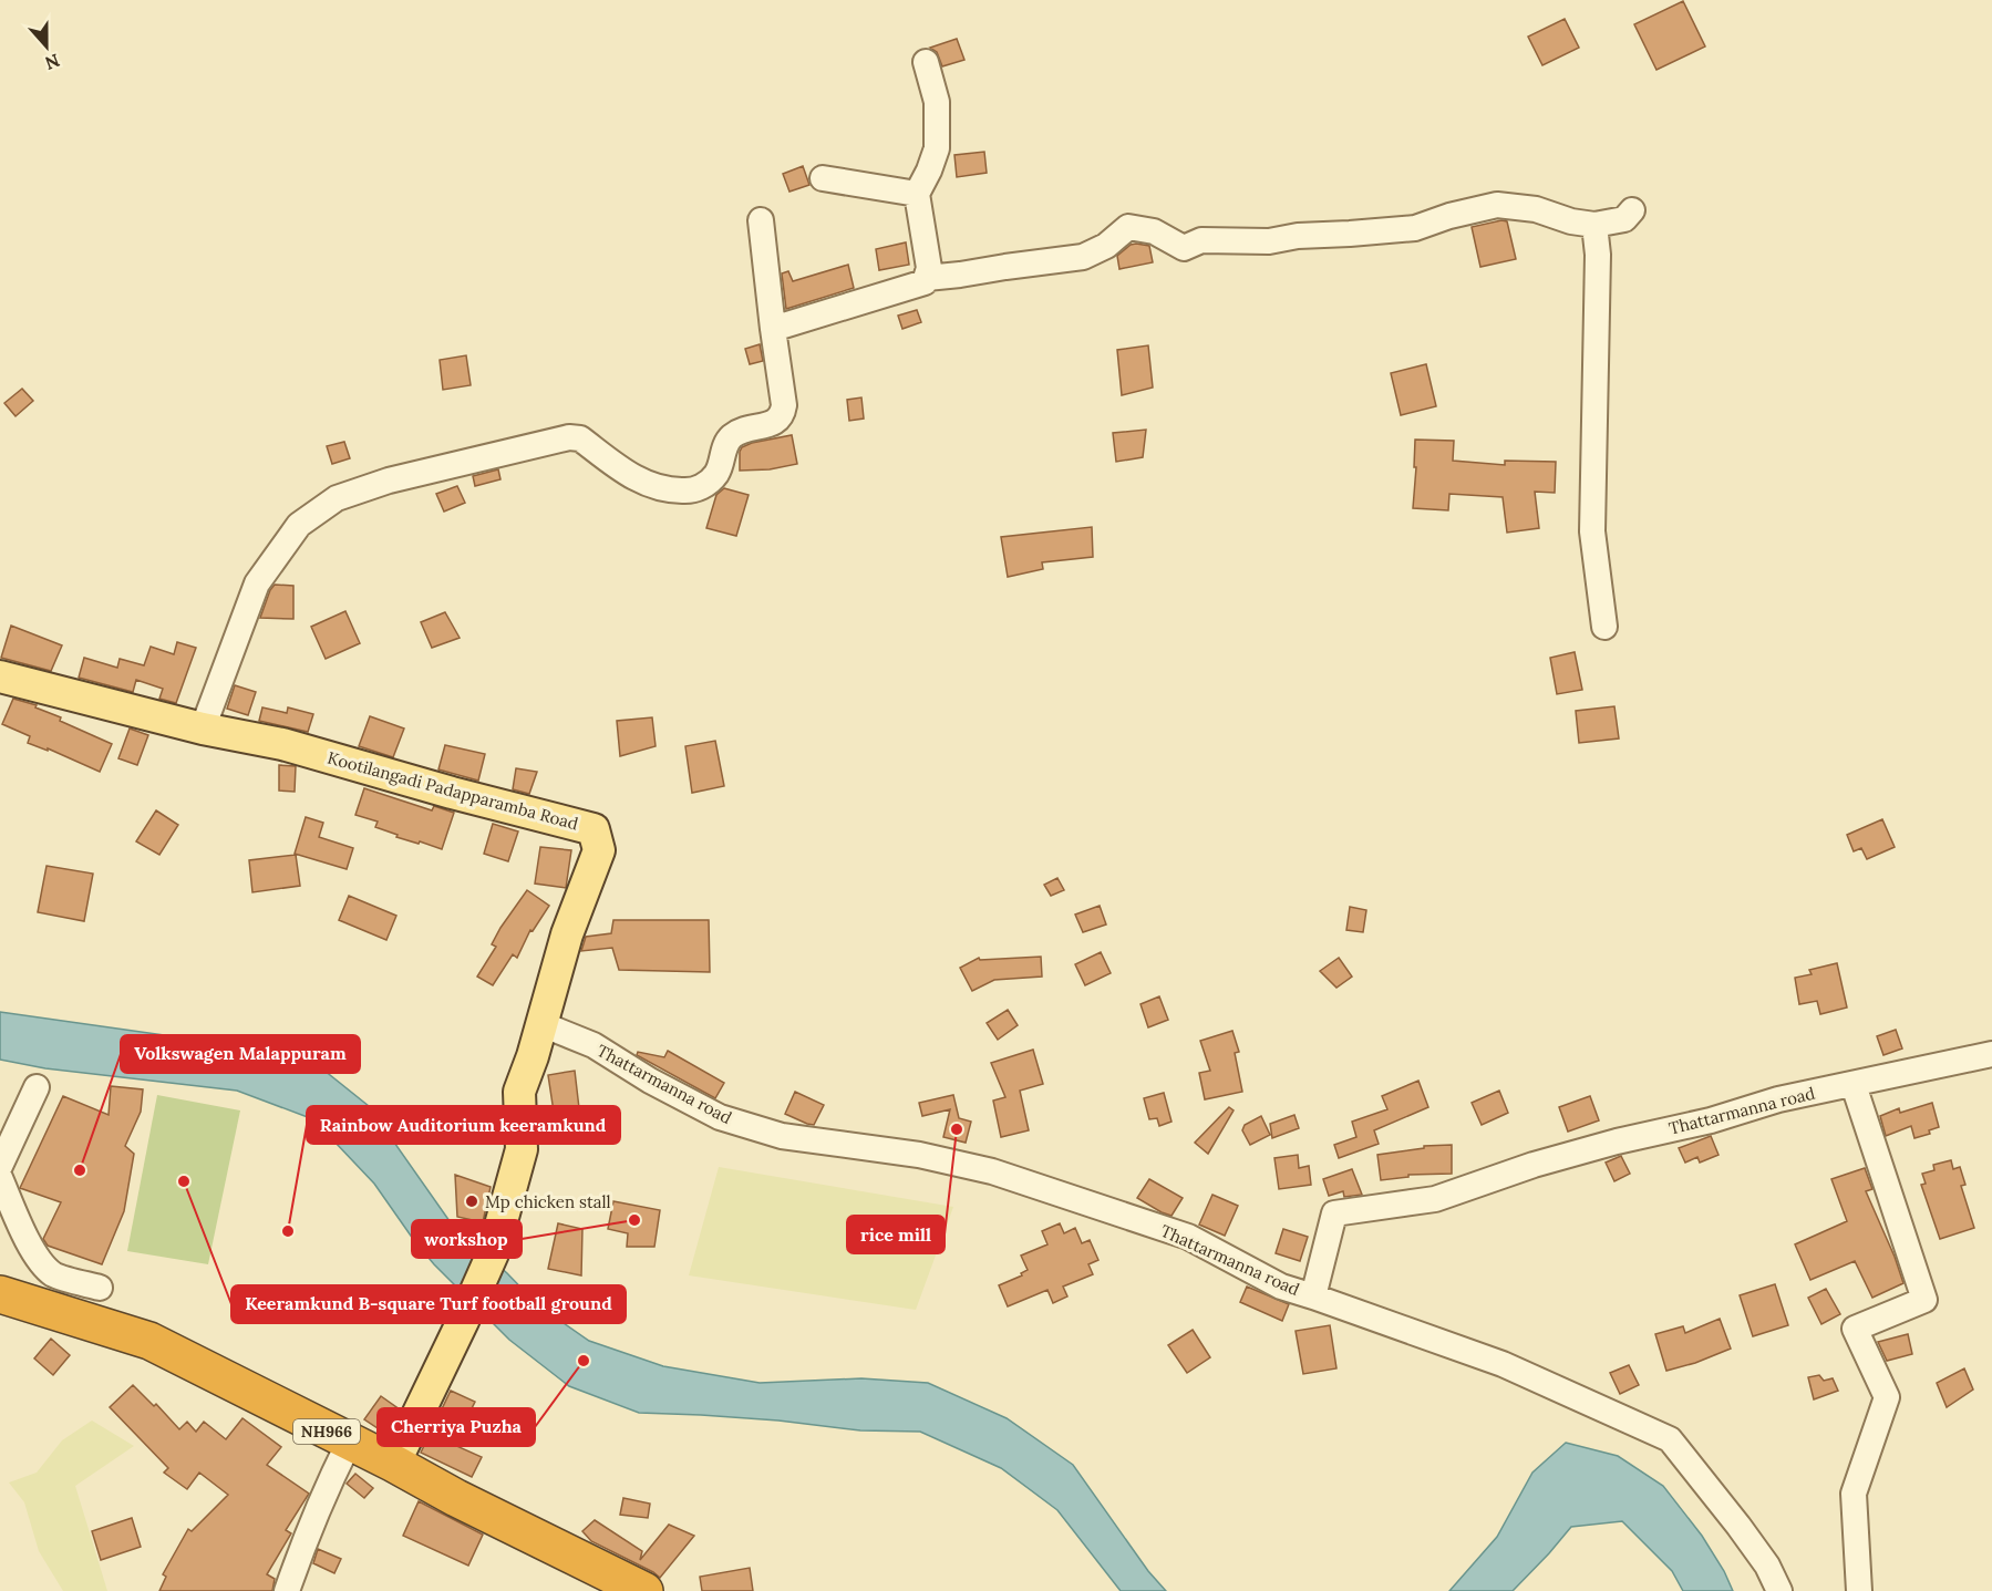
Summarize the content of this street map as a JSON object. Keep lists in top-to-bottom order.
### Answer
{
  "streets": {
    "highway": ["NH966"],
    "main road": ["Kootilangadi Padapparamba Road"],
    "street": ["Thattarmanna road"]
  },
  "crossings": [
    ["Kootilangadi Padapparamba Road", "Thattarmanna road"],
    ["Kootilangadi Padapparamba Road", "NH966"]
  ],
  "places": [
    "rice mill",
    "Volkswagen Malappuram",
    "Keeramkund B-square Turf football ground",
    "Mp chicken stall",
    "workshop",
    "Rainbow Auditorium keeramkund",
    "Cherriya Puzha"
  ],
  "north": "bottom"
}
